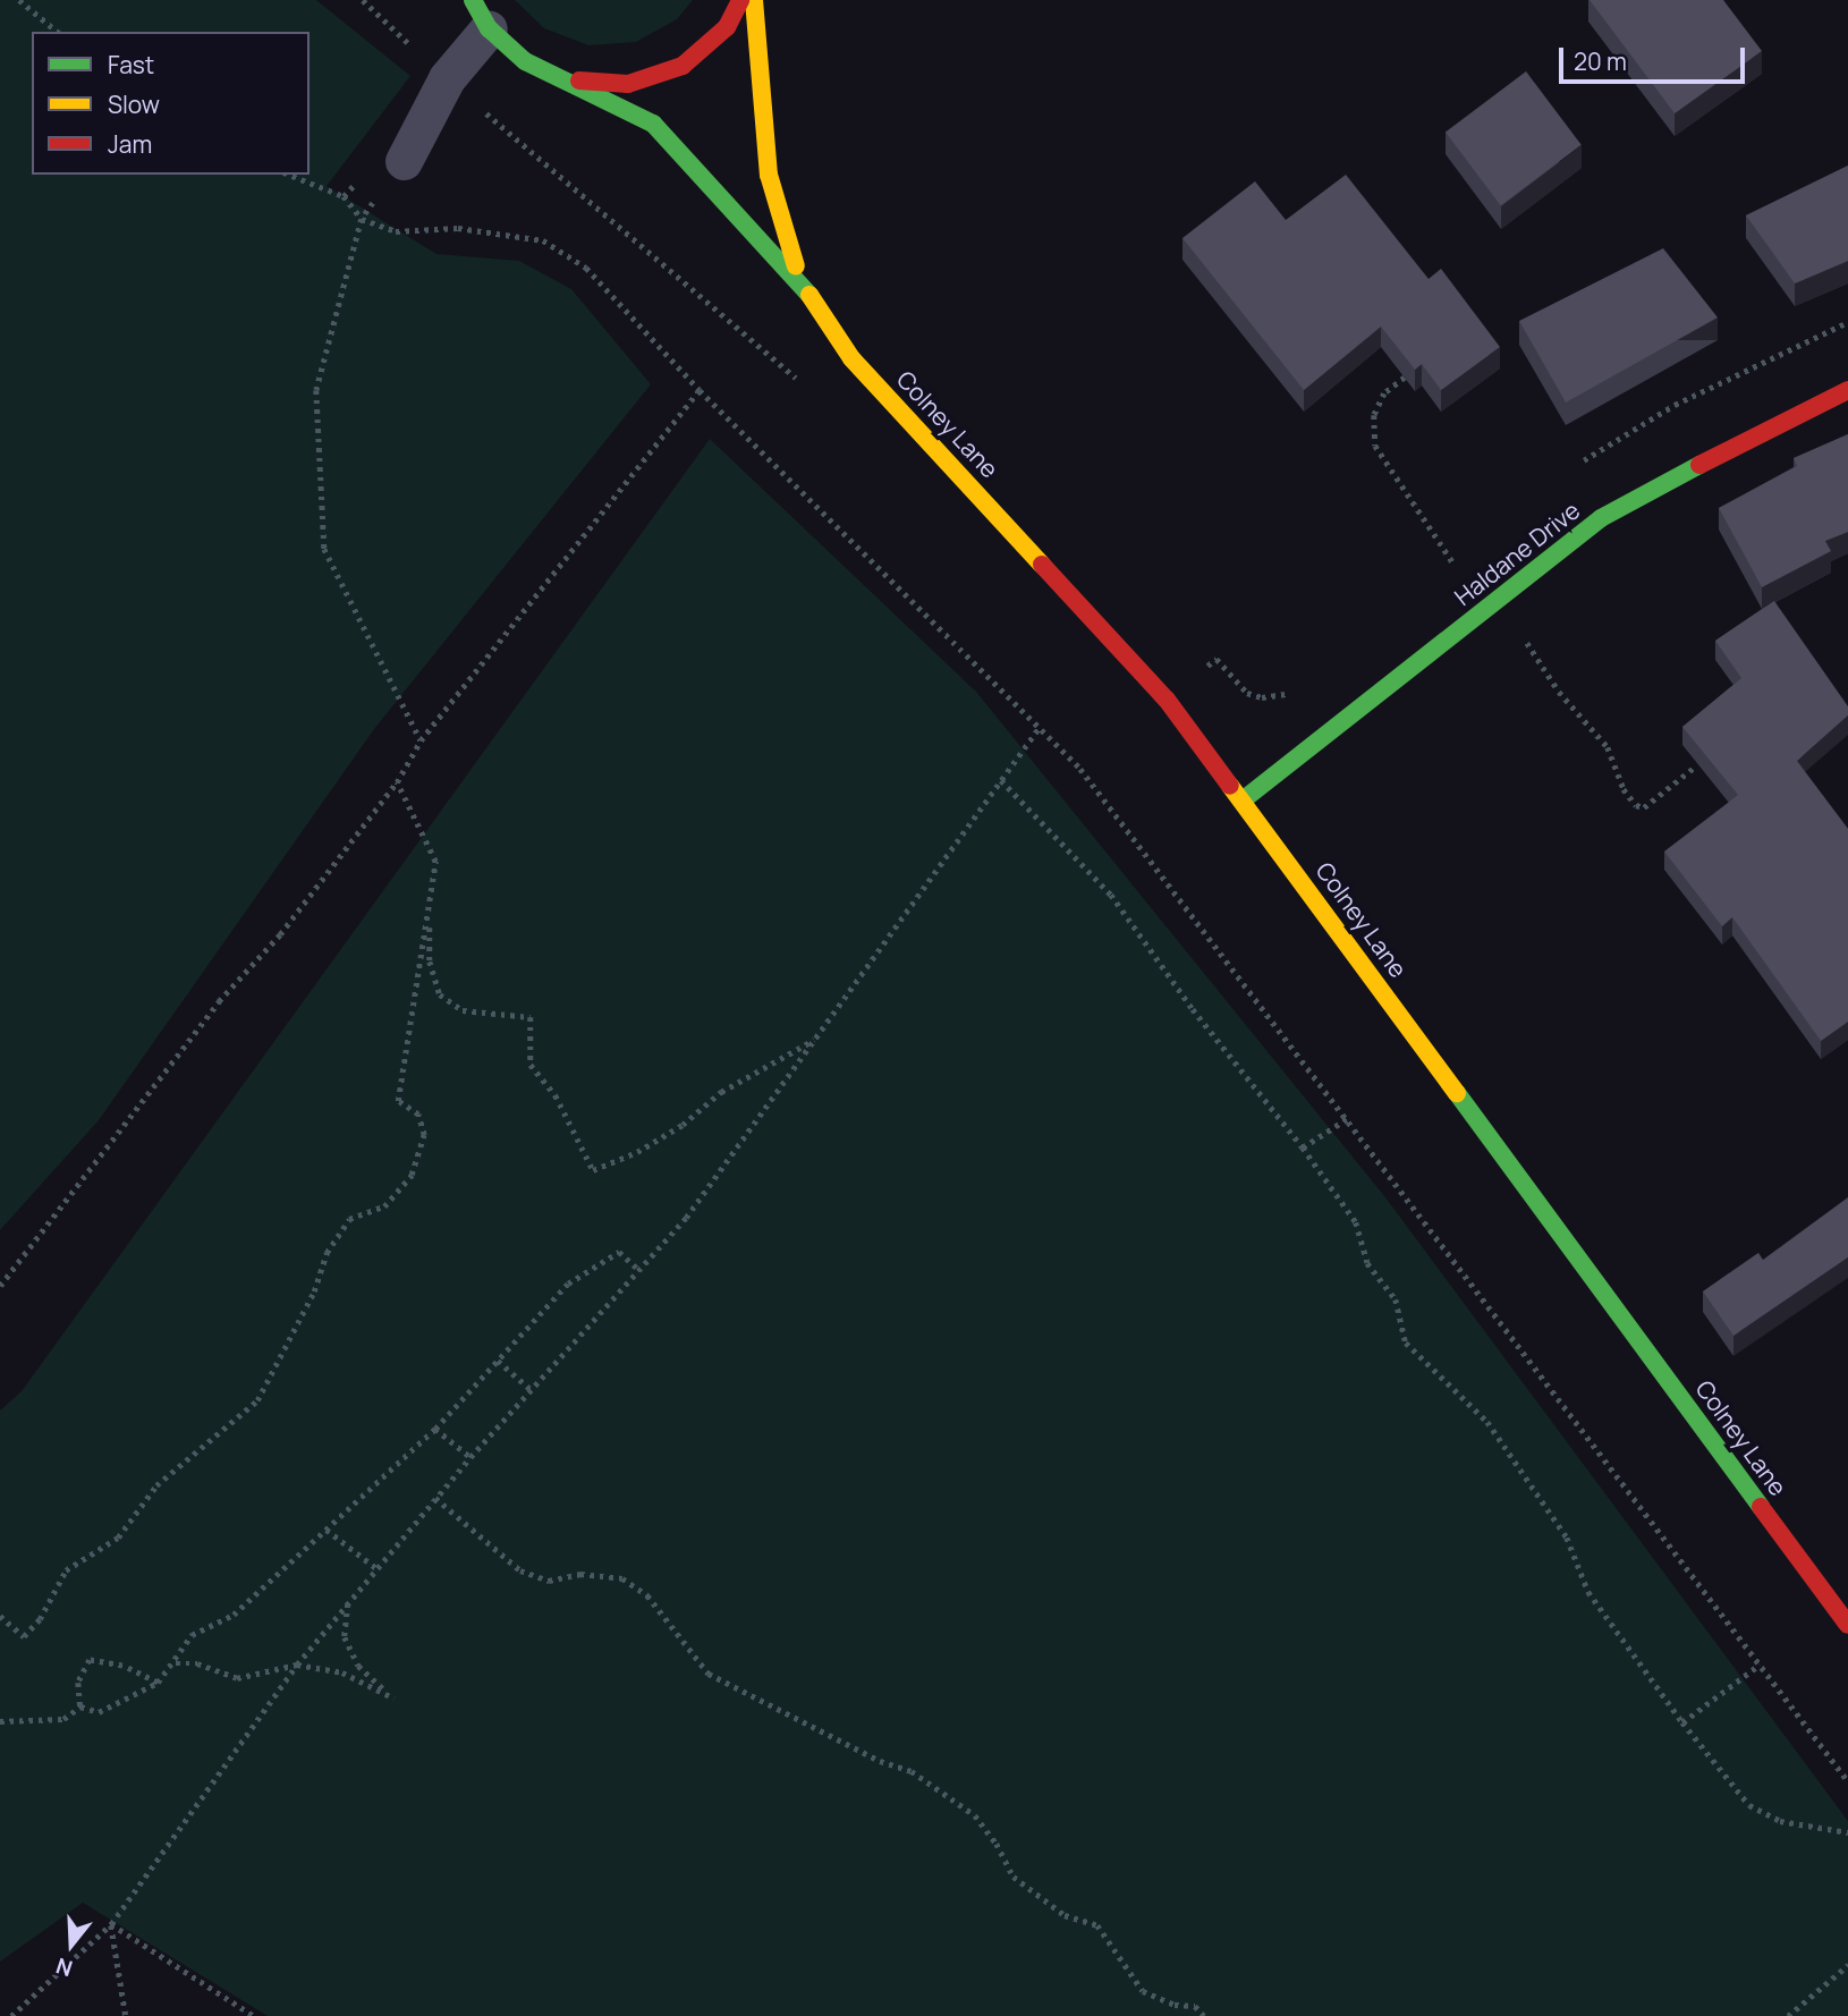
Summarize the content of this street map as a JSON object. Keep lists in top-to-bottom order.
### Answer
{
  "streets": {
    "street": ["Colney Lane", "Haldane Drive"]
  },
  "crossings": [
    ["Colney Lane", "Haldane Drive"]
  ],
  "legend": ["Fast", "Slow", "Jam"],
  "scale_bar": "20 m",
  "north": "bottom"
}
